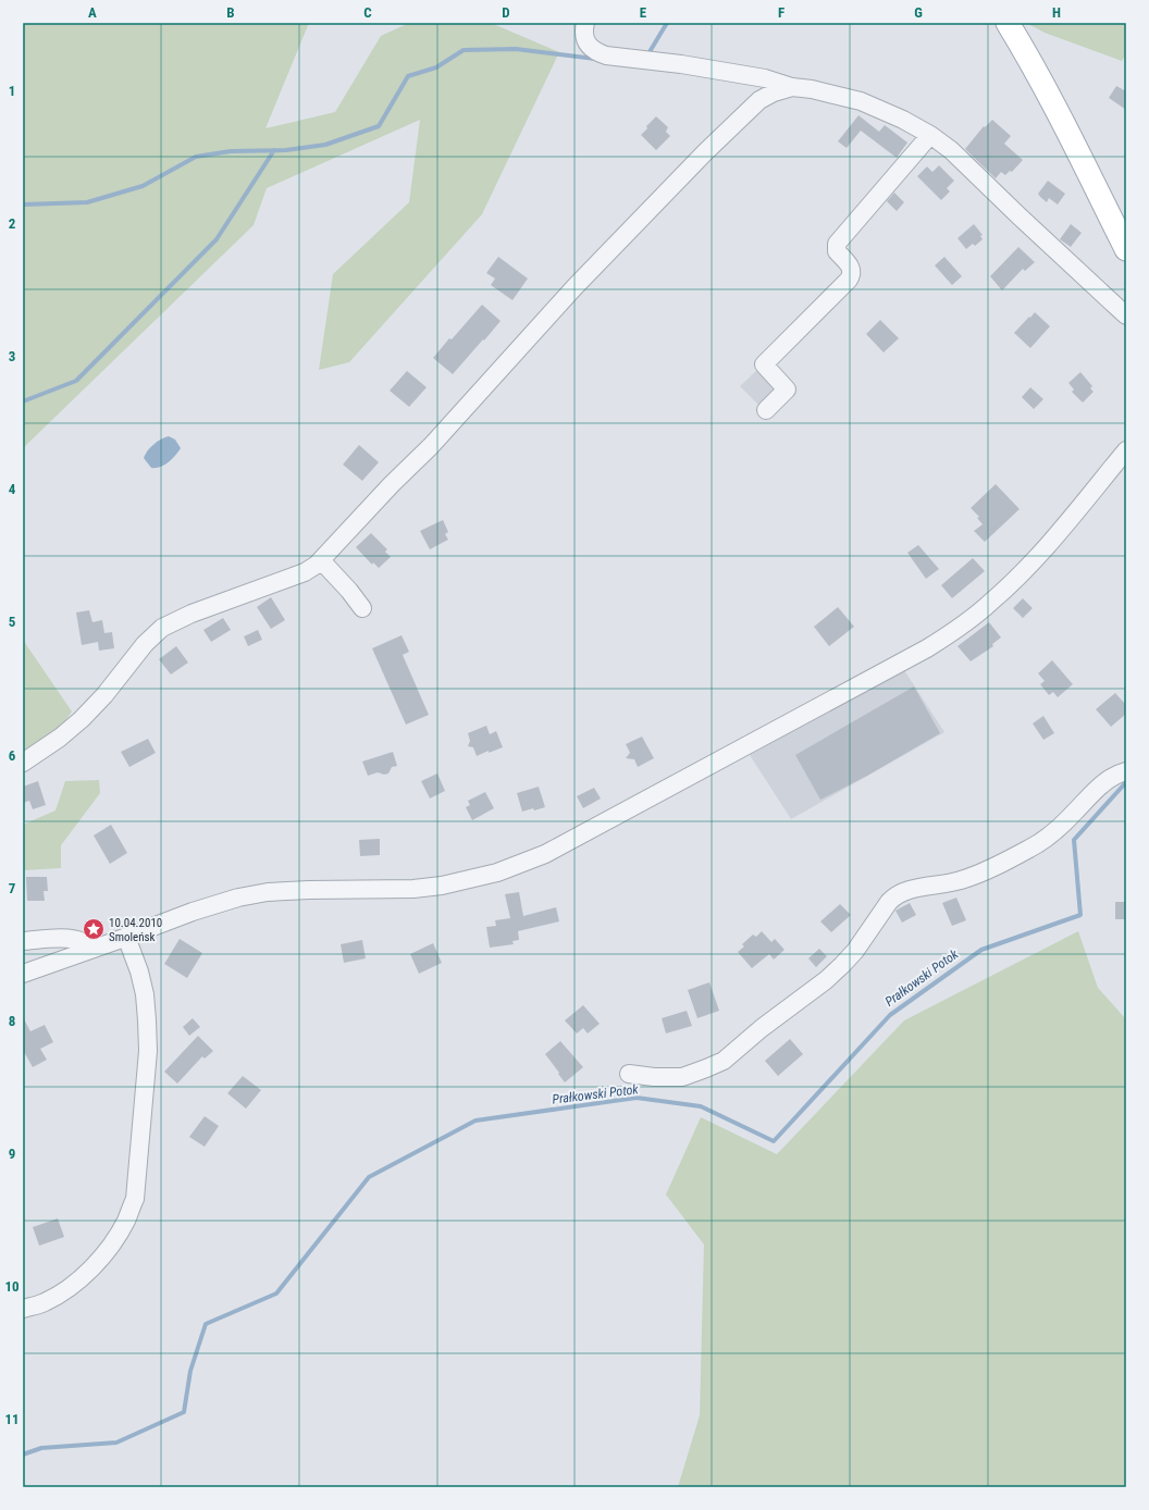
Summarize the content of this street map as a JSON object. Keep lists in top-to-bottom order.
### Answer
{
  "water": ["Prałkowski Potok"],
  "places": {
    "place": ["10.04.2010 Smoleńsk"]
  },
  "grid": {
    "columns": [
      "A",
      "B",
      "C",
      "D",
      "E",
      "F",
      "G",
      "H"
    ],
    "rows": [
      "1",
      "2",
      "3",
      "4",
      "5",
      "6",
      "7",
      "8",
      "9",
      "10",
      "11"
    ]
  }
}
